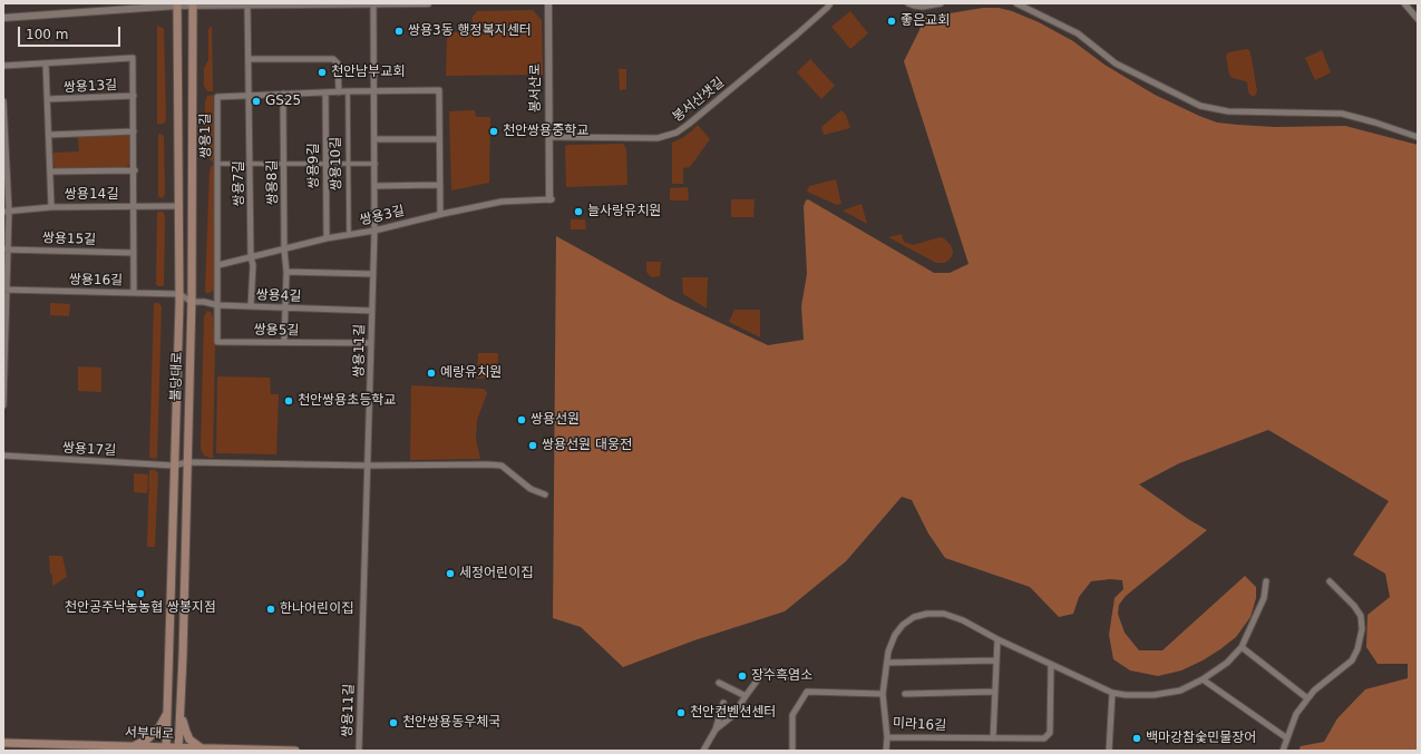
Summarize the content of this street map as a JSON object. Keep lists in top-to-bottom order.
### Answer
{
  "streets": {
    "main road": ["불당대로", "서부대로"],
    "street": [
      "쌍용13길",
      "봉서산로",
      "봉서산샛길",
      "쌍용1길",
      "쌍용10길",
      "쌍용9길",
      "쌍용8길",
      "쌍용7길",
      "쌍용14길",
      "쌍용3길",
      "쌍용15길",
      "쌍용16길",
      "쌍용4길",
      "쌍용5길",
      "쌍용11길",
      "쌍용17길",
      "미라16길"
    ]
  },
  "crossings": [
    ["쌍용13길", "쌍용14길"],
    ["쌍용13길", "쌍용15길"],
    ["쌍용13길", "쌍용16길"],
    ["봉서산로", "봉서산샛길"],
    ["봉서산로", "쌍용3길"],
    ["쌍용1길", "쌍용10길"],
    ["쌍용1길", "쌍용9길"],
    ["쌍용1길", "쌍용8길"],
    ["쌍용1길", "쌍용7길"],
    ["쌍용1길", "쌍용3길"],
    ["쌍용1길", "쌍용4길"],
    ["쌍용1길", "쌍용5길"],
    ["쌍용1길", "쌍용11길"],
    ["쌍용10길", "쌍용3길"],
    ["쌍용9길", "쌍용3길"],
    ["쌍용8길", "쌍용3길"],
    ["쌍용8길", "쌍용4길"],
    ["쌍용8길", "쌍용5길"],
    ["쌍용7길", "쌍용3길"],
    ["쌍용7길", "쌍용4길"],
    ["쌍용14길", "불당대로"],
    ["쌍용3길", "쌍용11길"],
    ["쌍용16길", "쌍용4길"],
    ["쌍용16길", "불당대로"],
    ["쌍용4길", "쌍용5길"],
    ["쌍용4길", "쌍용11길"],
    ["쌍용4길", "불당대로"],
    ["쌍용5길", "쌍용11길"],
    ["쌍용11길", "쌍용17길"],
    ["불당대로", "쌍용17길"],
    ["불당대로", "서부대로"]
  ],
  "places": [
    "좋은교회",
    "쌍용3동 행정복지센터",
    "천안남부교회",
    "GS25",
    "천안쌍용중학교",
    "늘사랑유치원",
    "예랑유치원",
    "천안쌍용초등학교",
    "쌍용선원",
    "쌍용선원 대웅전",
    "세정어린이집",
    "천안공주낙농농협 쌍봉지점",
    "한나어린이집",
    "장수흑염소",
    "천안컨벤션센터",
    "천안쌍용동우체국",
    "백마강참숯민물장어"
  ],
  "scale_bar": "100 m"
}
